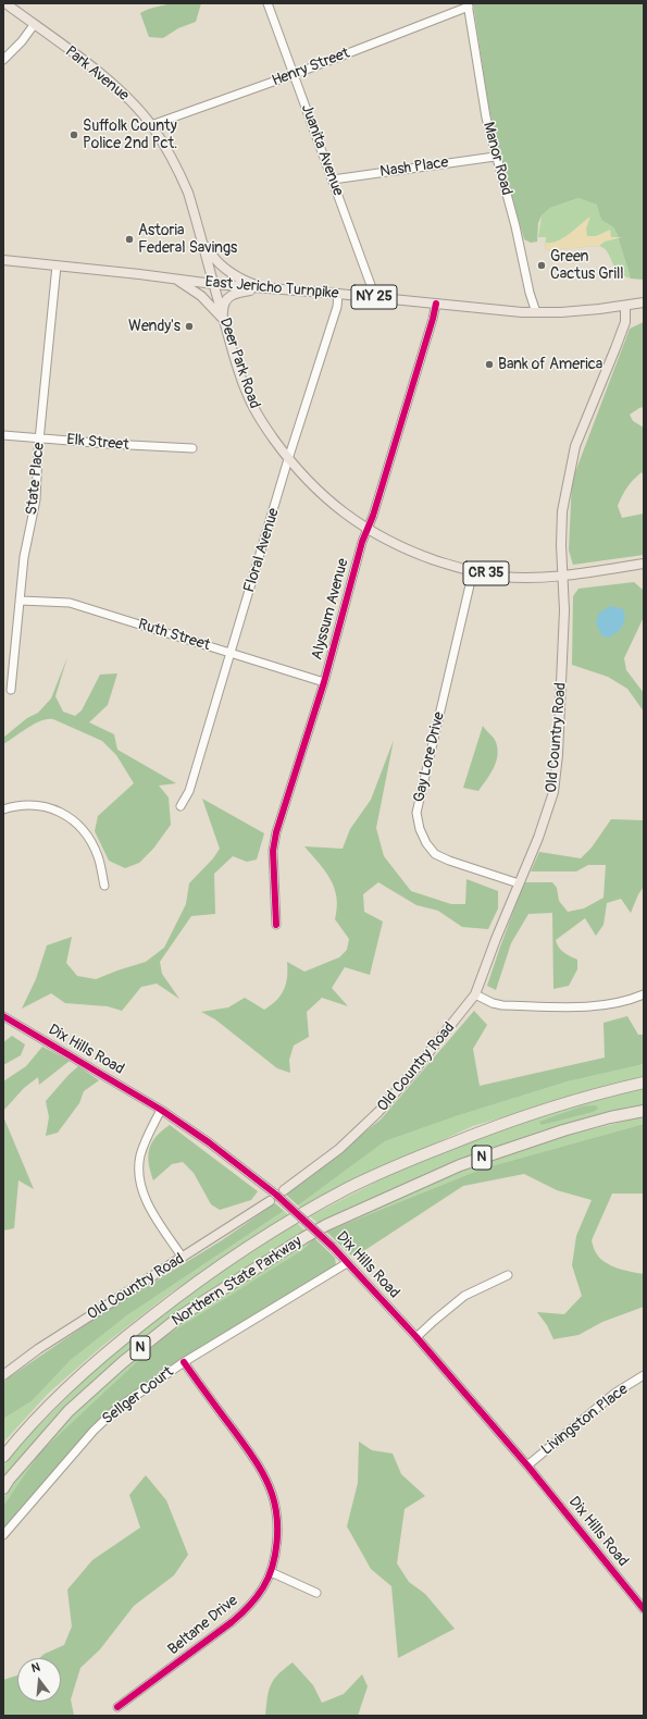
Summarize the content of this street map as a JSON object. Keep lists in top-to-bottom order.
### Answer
{
  "streets": {
    "highway": ["N", "Northern State Parkway"],
    "main road": [
      "Park Avenue",
      "East Jericho Turnpike",
      "NY 25",
      "Deer Park Road",
      "CR 35",
      "Old Country Road"
    ],
    "street": [
      "Henry Street",
      "Juanita Avenue",
      "Manor Road",
      "Nash Place",
      "Elk Street",
      "State Place",
      "Floral Avenue",
      "Alyssum Avenue",
      "Ruth Street",
      "Gay Lore Drive",
      "Dix Hills Road",
      "Sellger Court",
      "Livingston Place",
      "Beltane Drive"
    ]
  },
  "crossings": [
    ["Henry Street", "Park Avenue"],
    ["Henry Street", "Juanita Avenue"],
    ["Henry Street", "Manor Road"],
    ["Park Avenue", "East Jericho Turnpike"],
    ["Park Avenue", "Deer Park Road"],
    ["Juanita Avenue", "Nash Place"],
    ["Juanita Avenue", "East Jericho Turnpike"],
    ["Manor Road", "Nash Place"],
    ["Manor Road", "East Jericho Turnpike"],
    ["East Jericho Turnpike", "Deer Park Road"],
    ["East Jericho Turnpike", "State Place"],
    ["East Jericho Turnpike", "Floral Avenue"],
    ["East Jericho Turnpike", "Alyssum Avenue"],
    ["East Jericho Turnpike", "Old Country Road"],
    ["Deer Park Road", "Floral Avenue"],
    ["Deer Park Road", "Alyssum Avenue"],
    ["Deer Park Road", "Old Country Road"],
    ["Deer Park Road", "Gay Lore Drive"],
    ["Elk Street", "State Place"],
    ["State Place", "Ruth Street"],
    ["Floral Avenue", "Ruth Street"],
    ["Alyssum Avenue", "Ruth Street"],
    ["Old Country Road", "Gay Lore Drive"],
    ["Dix Hills Road", "Sellger Court"],
    ["Dix Hills Road", "Livingston Place"],
    ["Sellger Court", "Beltane Drive"]
  ],
  "places": [
    "Suffolk County Police 2nd Pct.",
    "Astoria Federal Savings",
    "Green Cactus Grill",
    "Wendy's",
    "Bank of America"
  ],
  "north": "top"
}
